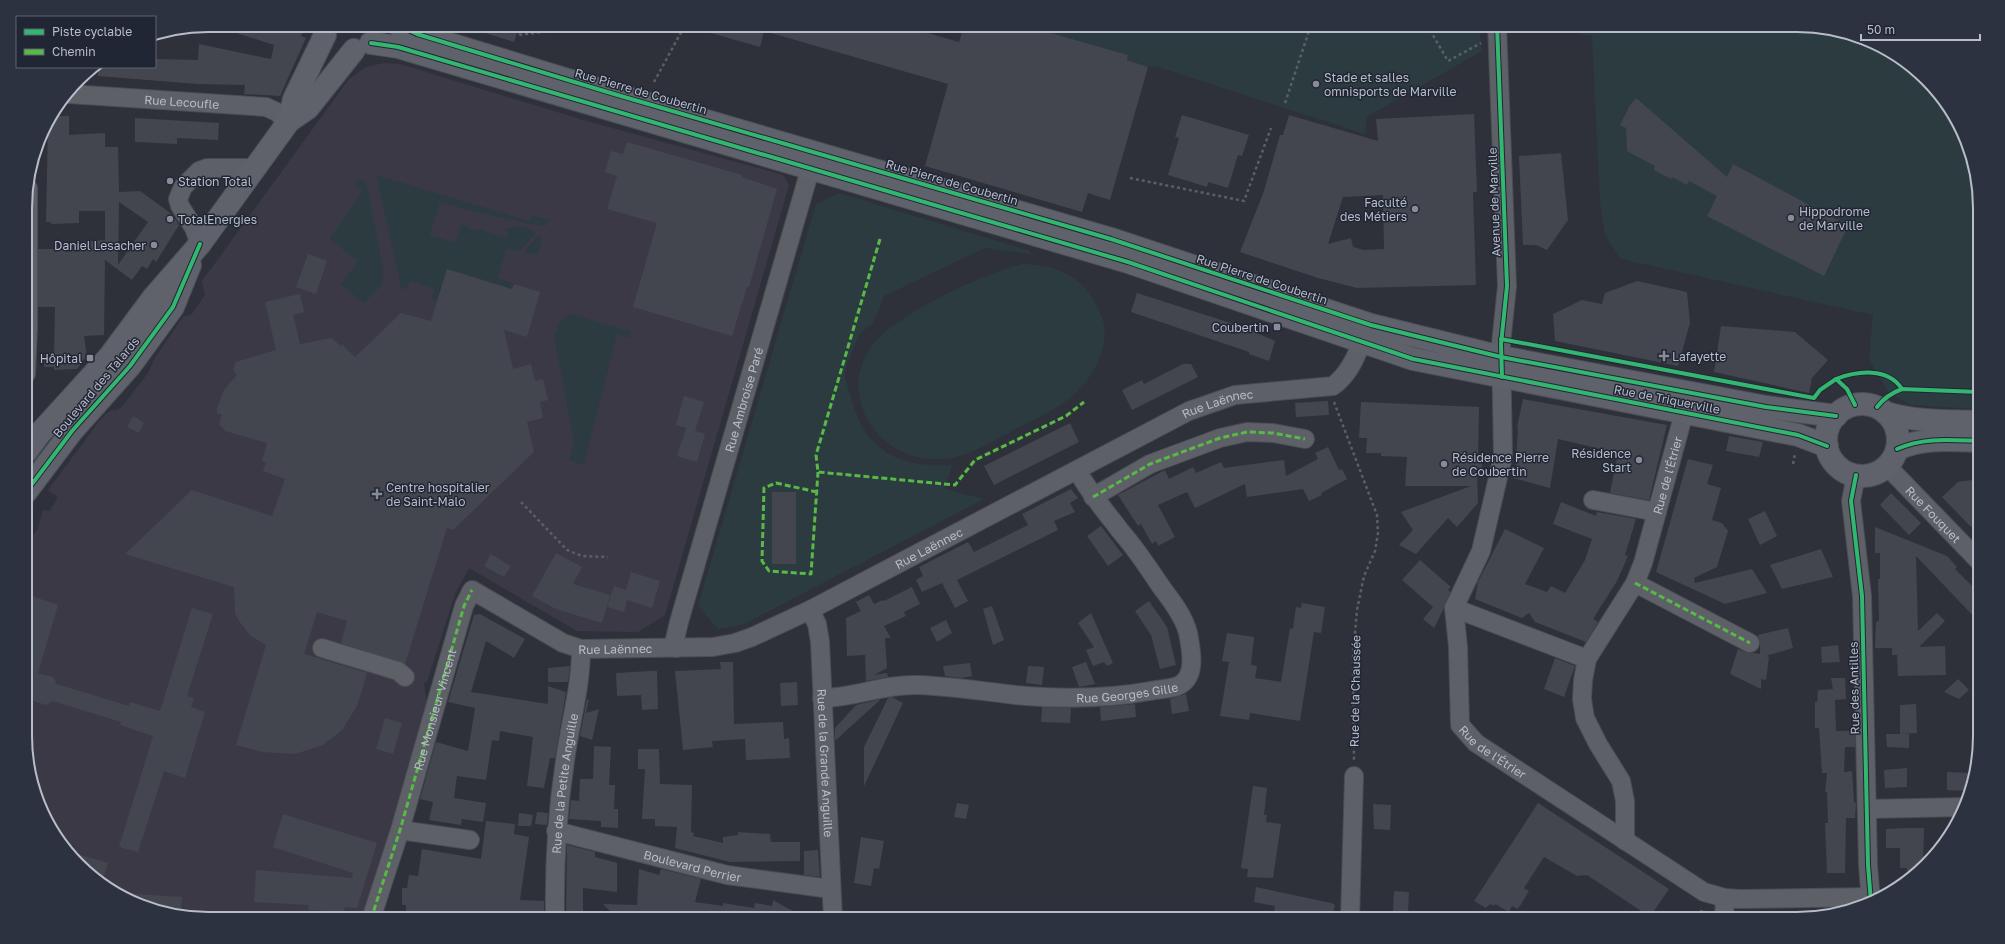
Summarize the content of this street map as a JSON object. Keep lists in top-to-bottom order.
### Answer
{
  "streets": {
    "main road": ["Rue Pierre de Coubertin", "Boulevard des Talards", "Rue de Triquerville"],
    "street": [
      "Rue Lecoufle",
      "Avenue de Marville",
      "Rue Ambroise Paré",
      "Rue Laënnec",
      "Rue de l'Étrier",
      "Rue Fouquet",
      "Rue des Antilles",
      "Rue Georges Gille",
      "Rue Monsieur Vincent",
      "Rue de la Grande Anguille",
      "Rue de la Petite Anguille",
      "Boulevard Perrier"
    ],
    "path": ["Rue de la Chaussée"]
  },
  "crossings": [
    ["Rue Pierre de Coubertin", "Avenue de Marville"],
    ["Rue Pierre de Coubertin", "Boulevard des Talards"],
    ["Rue Pierre de Coubertin", "Rue de Triquerville"],
    ["Rue Pierre de Coubertin", "Rue Ambroise Paré"],
    ["Rue Pierre de Coubertin", "Rue Laënnec"],
    ["Rue Lecoufle", "Boulevard des Talards"],
    ["Avenue de Marville", "Rue de Triquerville"],
    ["Rue de Triquerville", "Rue de l'Étrier"],
    ["Rue de Triquerville", "Rue Fouquet"],
    ["Rue de Triquerville", "Rue des Antilles"],
    ["Rue Ambroise Paré", "Rue Laënnec"],
    ["Rue Laënnec", "Rue Georges Gille"],
    ["Rue Laënnec", "Rue Monsieur Vincent"],
    ["Rue Laënnec", "Rue de la Grande Anguille"],
    ["Rue Laënnec", "Rue de la Petite Anguille"],
    ["Rue Fouquet", "Rue des Antilles"],
    ["Rue Georges Gille", "Rue de la Grande Anguille"],
    ["Rue de la Grande Anguille", "Boulevard Perrier"],
    ["Rue de la Petite Anguille", "Boulevard Perrier"]
  ],
  "places": {
    "other": [
      "Stade et salles omnisports de Marville",
      "Station Total",
      "Faculté des Métiers",
      "Hippodrome de Marville",
      "TotalEnergies",
      "Daniel Lesacher",
      "Résidence Start",
      "Résidence Pierre de Coubertin"
    ],
    "transit": ["Coubertin", "Hôpital"],
    "health": ["Lafayette", "Centre hospitalier de Saint-Malo"]
  },
  "legend": ["Piste cyclable", "Chemin"],
  "scale_bar": "50 m"
}
